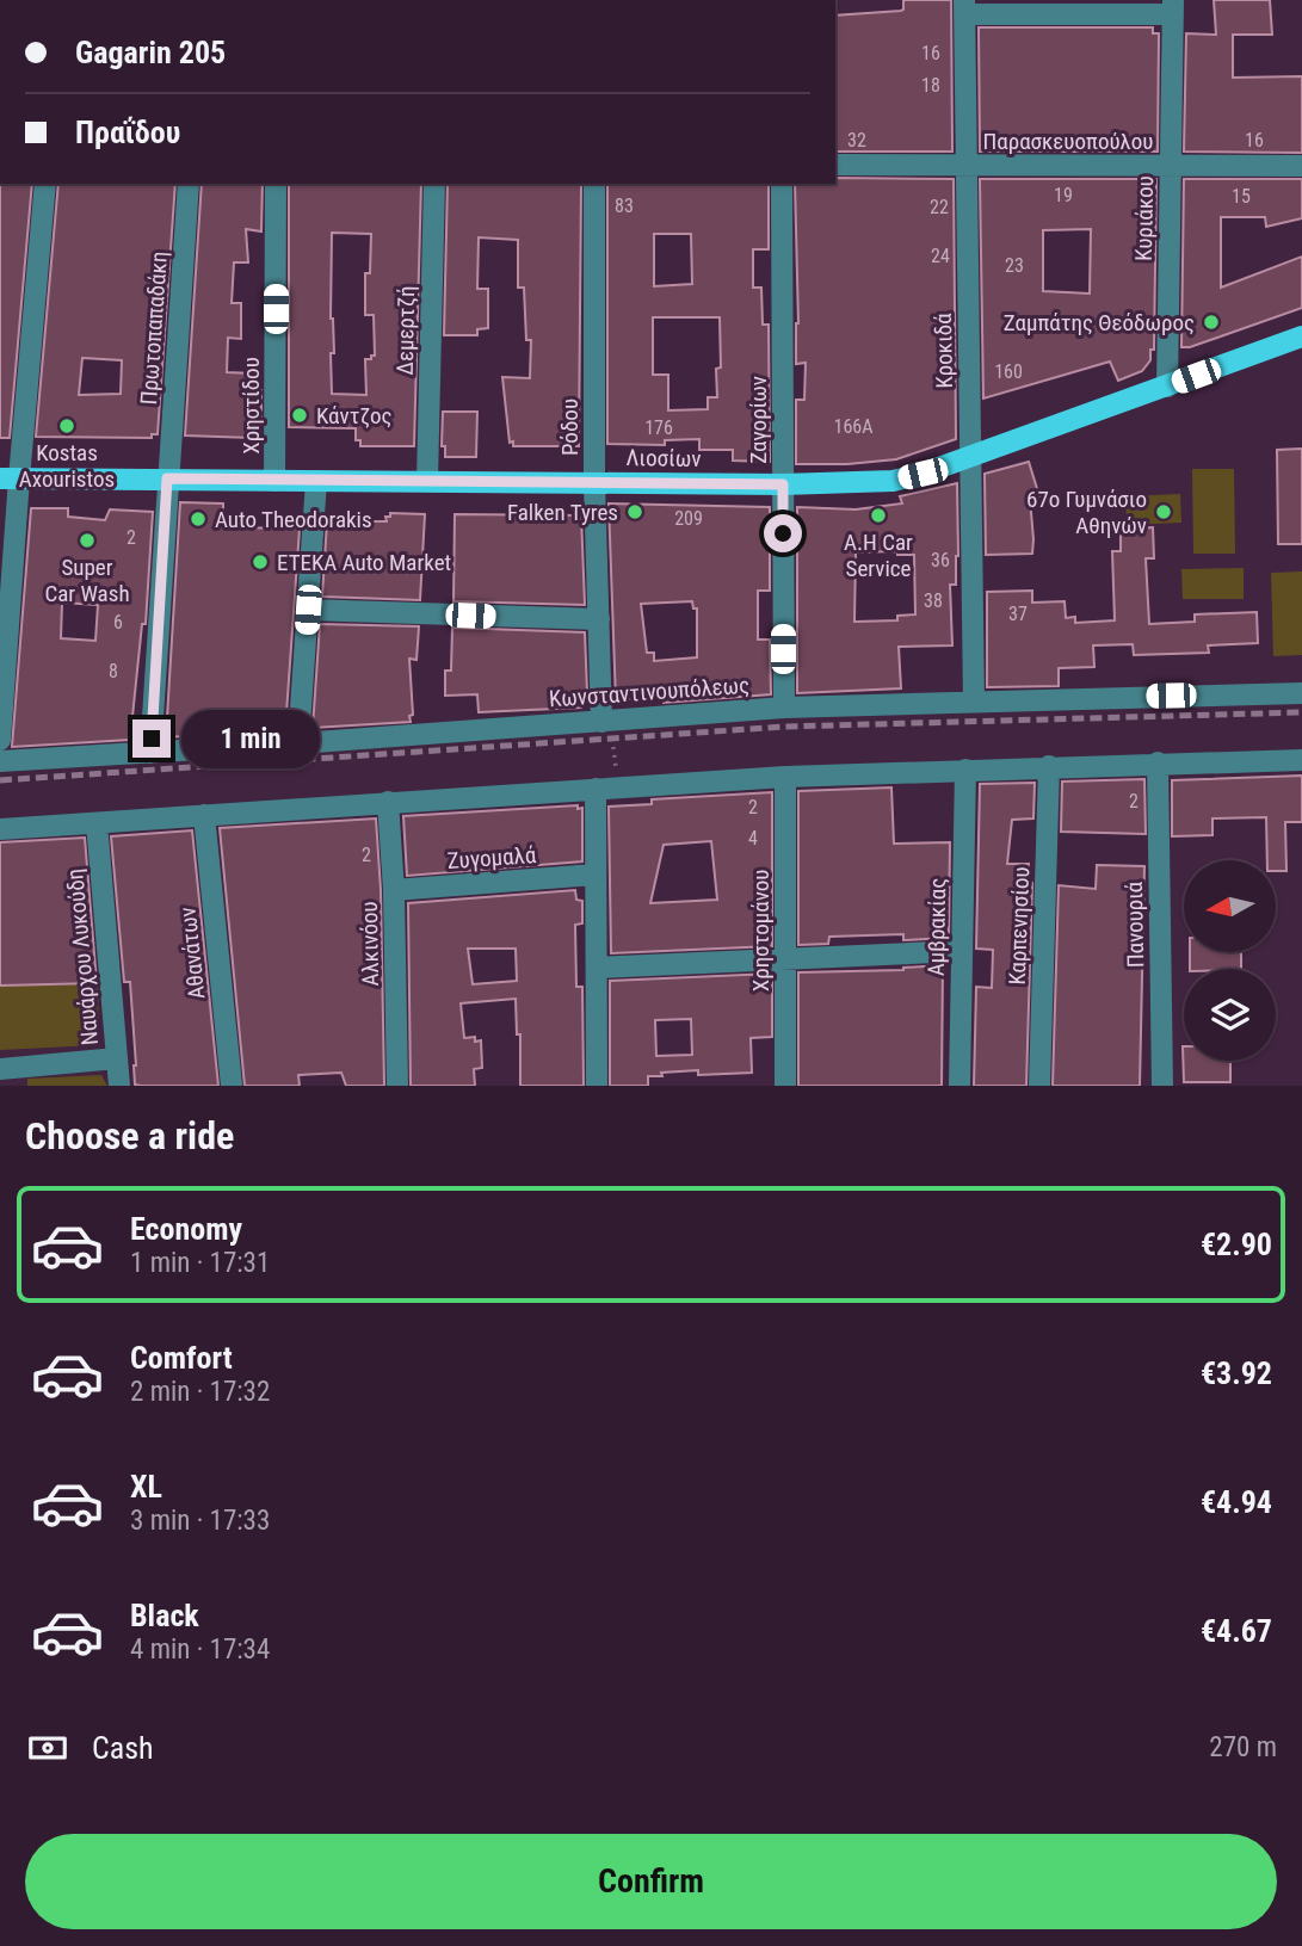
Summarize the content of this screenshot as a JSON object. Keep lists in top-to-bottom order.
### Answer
{
  "streets": {
    "main road": ["Λιοσίων"],
    "street": [
      "Παρασκευοπούλου",
      "Κυριάκου",
      "Πρωτοπαπαδάκη",
      "Δεμερτζή",
      "Κροκιδά",
      "Χρηστίδου",
      "Ζαγορίων",
      "Ρόδου",
      "Κωνσταντινουπόλεως",
      "Ζυγομαλά",
      "Πανουριά",
      "Καρπενησίου",
      "Αμβρακίας",
      "Χρηστομάνου",
      "Αλκινόου",
      "Αθανάτων",
      "Ναυάρχου Λυκούδη"
    ]
  },
  "crossings": [
    ["Παρασκευοπούλου", "Κυριάκου"],
    ["Παρασκευοπούλου", "Κροκιδά"],
    ["Κυριάκου", "Λιοσίων"],
    ["Πρωτοπαπαδάκη", "Λιοσίων"],
    ["Πρωτοπαπαδάκη", "Κωνσταντινουπόλεως"],
    ["Δεμερτζή", "Λιοσίων"],
    ["Κροκιδά", "Λιοσίων"],
    ["Κροκιδά", "Κωνσταντινουπόλεως"],
    ["Χρηστίδου", "Λιοσίων"],
    ["Ζαγορίων", "Λιοσίων"],
    ["Ζαγορίων", "Κωνσταντινουπόλεως"],
    ["Ρόδου", "Λιοσίων"],
    ["Ρόδου", "Κωνσταντινουπόλεως"],
    ["Ζυγομαλά", "Αλκινόου"]
  ],
  "places": [
    "Ζαμπάτης Θεόδωρος",
    "Κάντζος",
    "Kostas Axouristos",
    "Falken Tyres",
    "67ο Γυμνάσιο Αθηνών",
    "A.H Car Service",
    "Auto Theodorakis",
    "Super Car Wash",
    "ETEKA Auto Market"
  ],
  "house_numbers": [
    "16",
    "18",
    "32",
    "16",
    "19",
    "15",
    "83",
    "22",
    "24",
    "23",
    "160",
    "166Α",
    "176",
    "209",
    "2",
    "36",
    "38",
    "37",
    "6",
    "8",
    "2",
    "2",
    "4",
    "2"
  ],
  "north": "left",
  "page": {
    "banner": ["Gagarin 205", "Πραΐδου"],
    "bubble": "1 min",
    "heading": "Choose a ride",
    "list": [
      {
        "name": "Economy",
        "note": "1 min · 17:31",
        "value": "€2.90"
      },
      {
        "name": "Comfort",
        "note": "2 min · 17:32",
        "value": "€3.92"
      },
      {
        "name": "XL",
        "note": "3 min · 17:33",
        "value": "€4.94"
      },
      {
        "name": "Black",
        "note": "4 min · 17:34",
        "value": "€4.67"
      }
    ],
    "pay": ["Cash", "270 m"],
    "buttons": "Confirm"
  }
}
